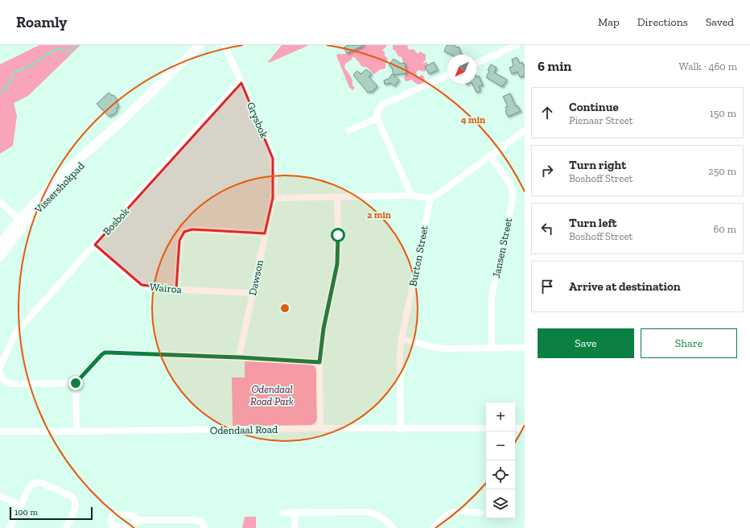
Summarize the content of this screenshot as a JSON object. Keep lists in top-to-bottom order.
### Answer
{
  "streets": {
    "main road": ["Vissershokpad"],
    "street": [
      "Grysbok",
      "Bosbok",
      "Jansen Street",
      "Burton Street",
      "Dawson",
      "Wairoa",
      "Odendaal Road"
    ]
  },
  "crossings": [
    ["Grysbok", "Bosbok"],
    ["Grysbok", "Dawson"],
    ["Bosbok", "Wairoa"],
    ["Burton Street", "Odendaal Road"],
    ["Dawson", "Wairoa"]
  ],
  "parks": ["Odendaal Road Park"],
  "scale_bar": "100 m",
  "north": "bottom left",
  "page": {
    "header": "Roamly",
    "nav": ["Map", "Directions", "Saved"],
    "heading": ["6 min", "Walk · 460 m"],
    "list": [
      ["Continue", "Pienaar Street", "150 m"],
      ["Turn right", "Boshoff Street", "250 m"],
      ["Turn left", "Boshoff Street", "60 m"],
      "Arrive at destination"
    ],
    "buttons": ["Save", "Share"],
    "map_buttons": ["+", "−"],
    "scale": "100 m"
  },
  "rings": ["4 min", "2 min"]
}
